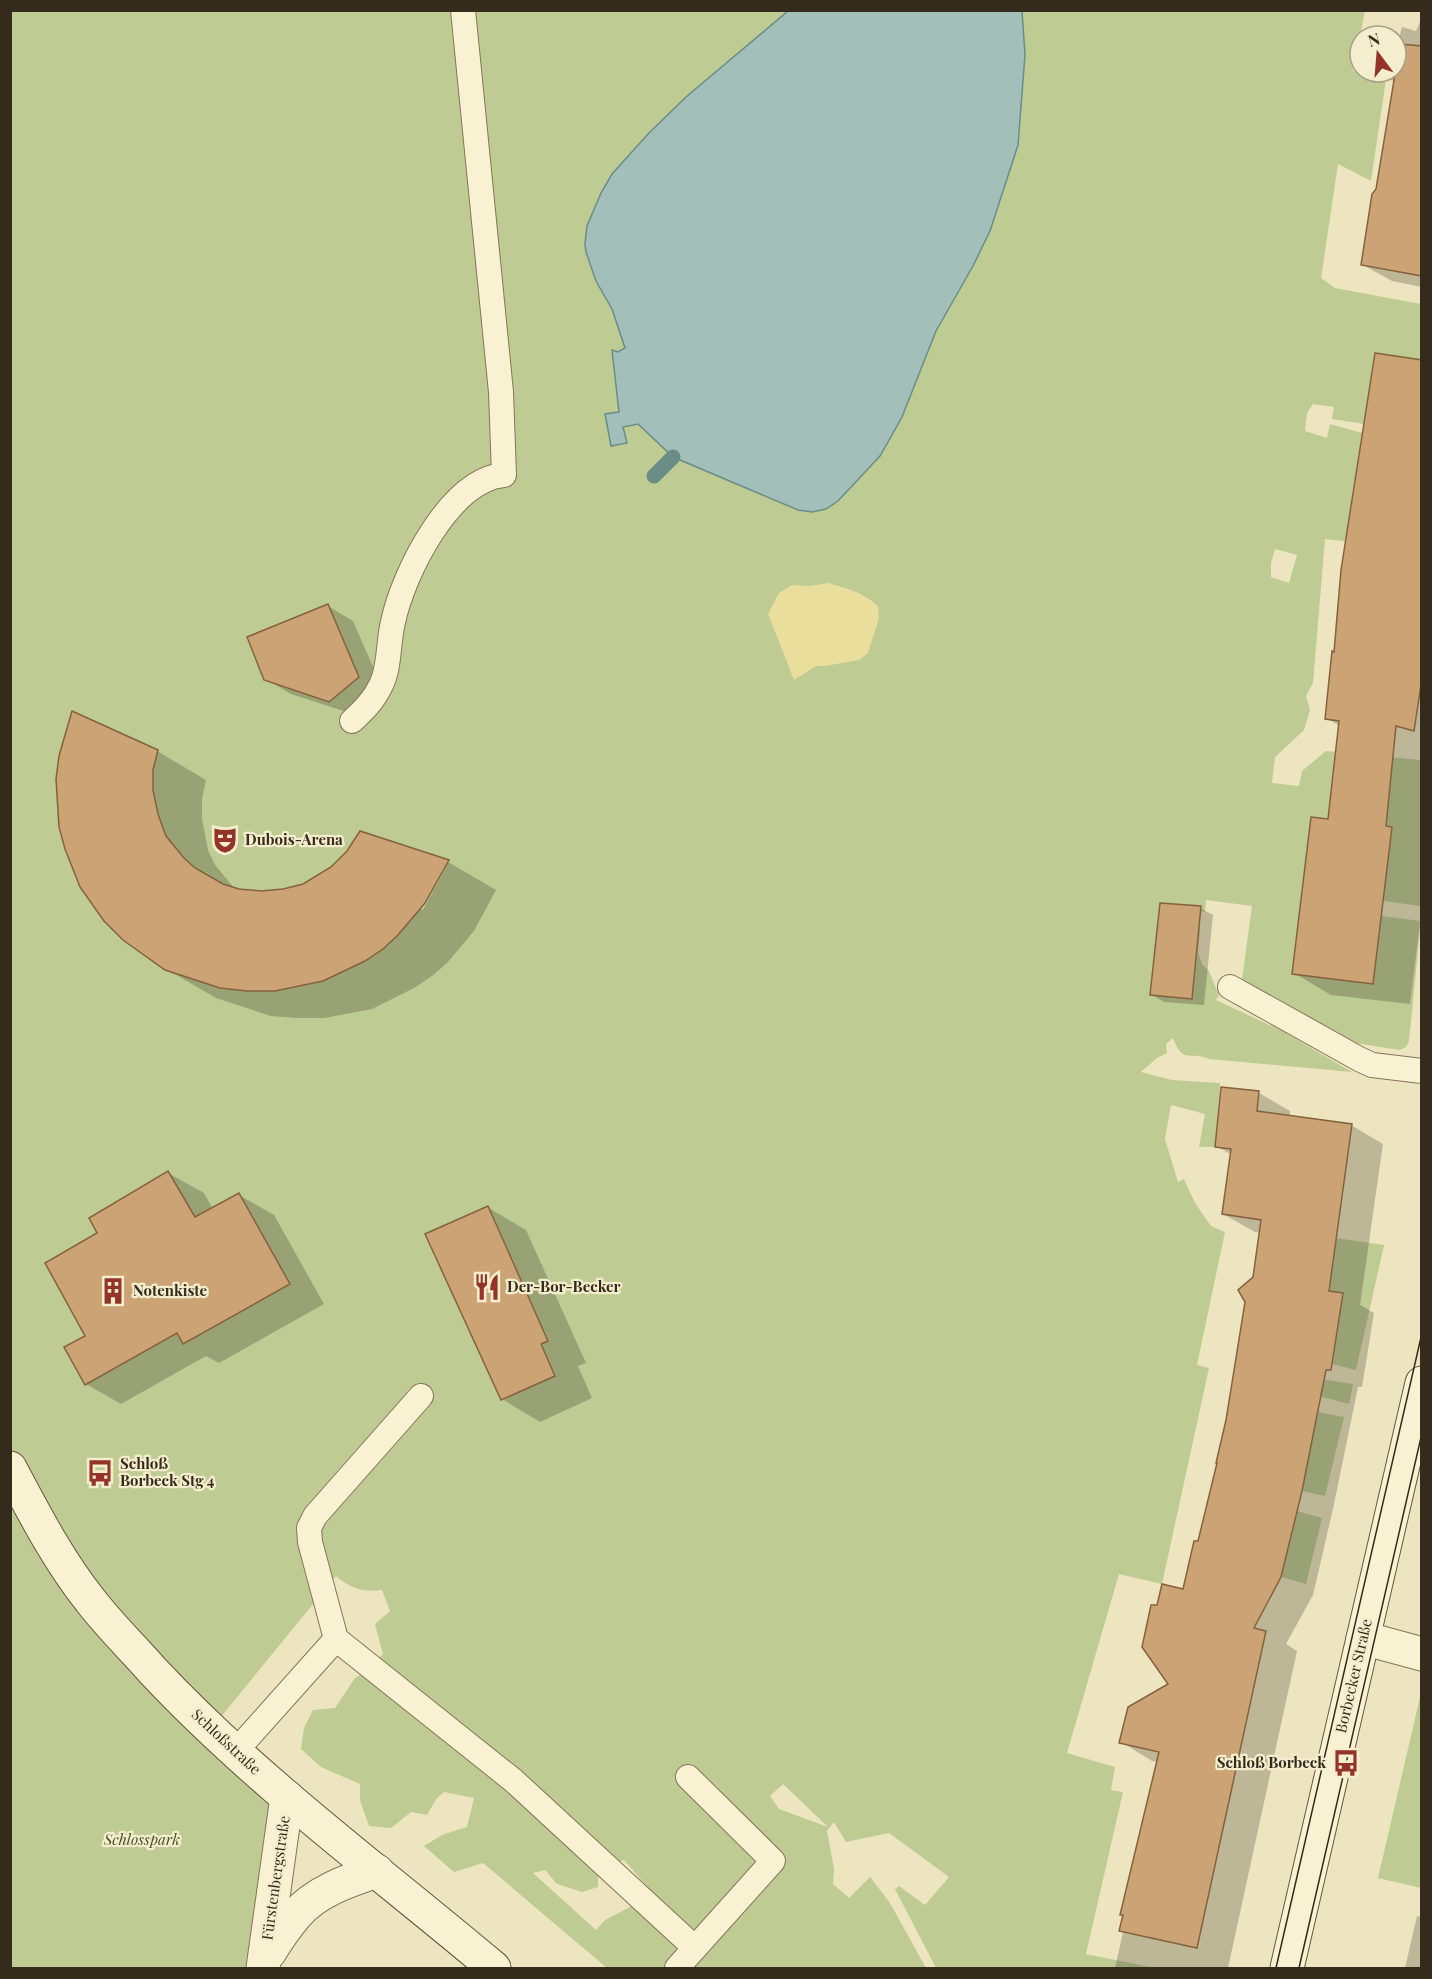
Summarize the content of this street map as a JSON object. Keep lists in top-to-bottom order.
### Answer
{
  "streets": {
    "street": ["Borbecker Straße", "Schloßstraße", "Fürstenbergstraße"]
  },
  "crossings": [
    ["Schloßstraße", "Fürstenbergstraße"]
  ],
  "parks": ["Schlosspark"],
  "places": {
    "theatre": ["Dubois-Arena"],
    "restaurant": ["Der-Bor-Becker"],
    "building": ["Notenkiste"],
    "bus stop": ["Schloß Borbeck Stg 4", "Schloß Borbeck"]
  },
  "north": "top"
}
